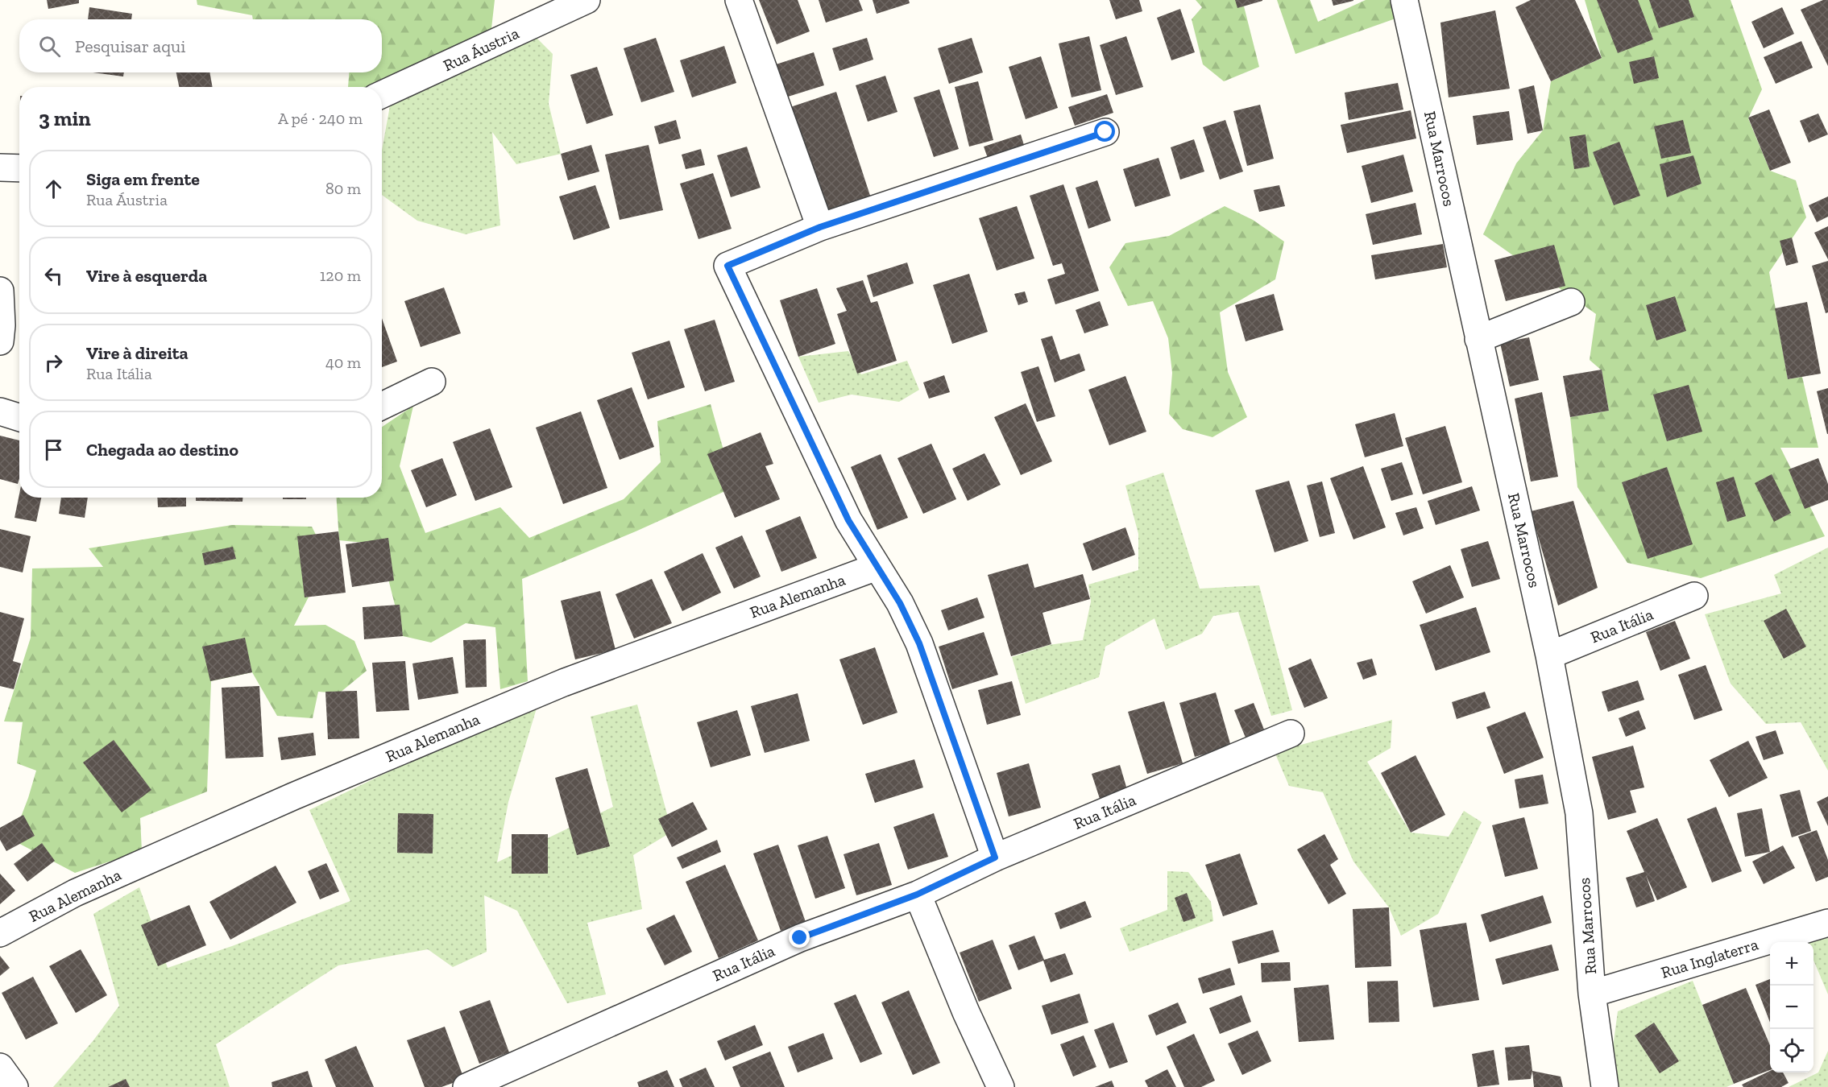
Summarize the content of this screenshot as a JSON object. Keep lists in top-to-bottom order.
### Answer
{
  "streets": {
    "street": [
      "Rua Áustria",
      "Rua Marrocos",
      "Rua Alemanha",
      "Rua Itália",
      "Rua Inglaterra"
    ]
  },
  "crossings": [
    ["Rua Marrocos", "Rua Itália"],
    ["Rua Marrocos", "Rua Inglaterra"]
  ],
  "page": {
    "search": "Pesquisar aqui",
    "heading": ["3 min", "A pé · 240 m"],
    "list": [
      ["Siga em frente", "Rua Áustria", "80 m"],
      ["Vire à esquerda", "120 m"],
      ["Vire à direita", "Rua Itália", "40 m"],
      "Chegada ao destino"
    ],
    "map_buttons": ["+", "−"]
  }
}
